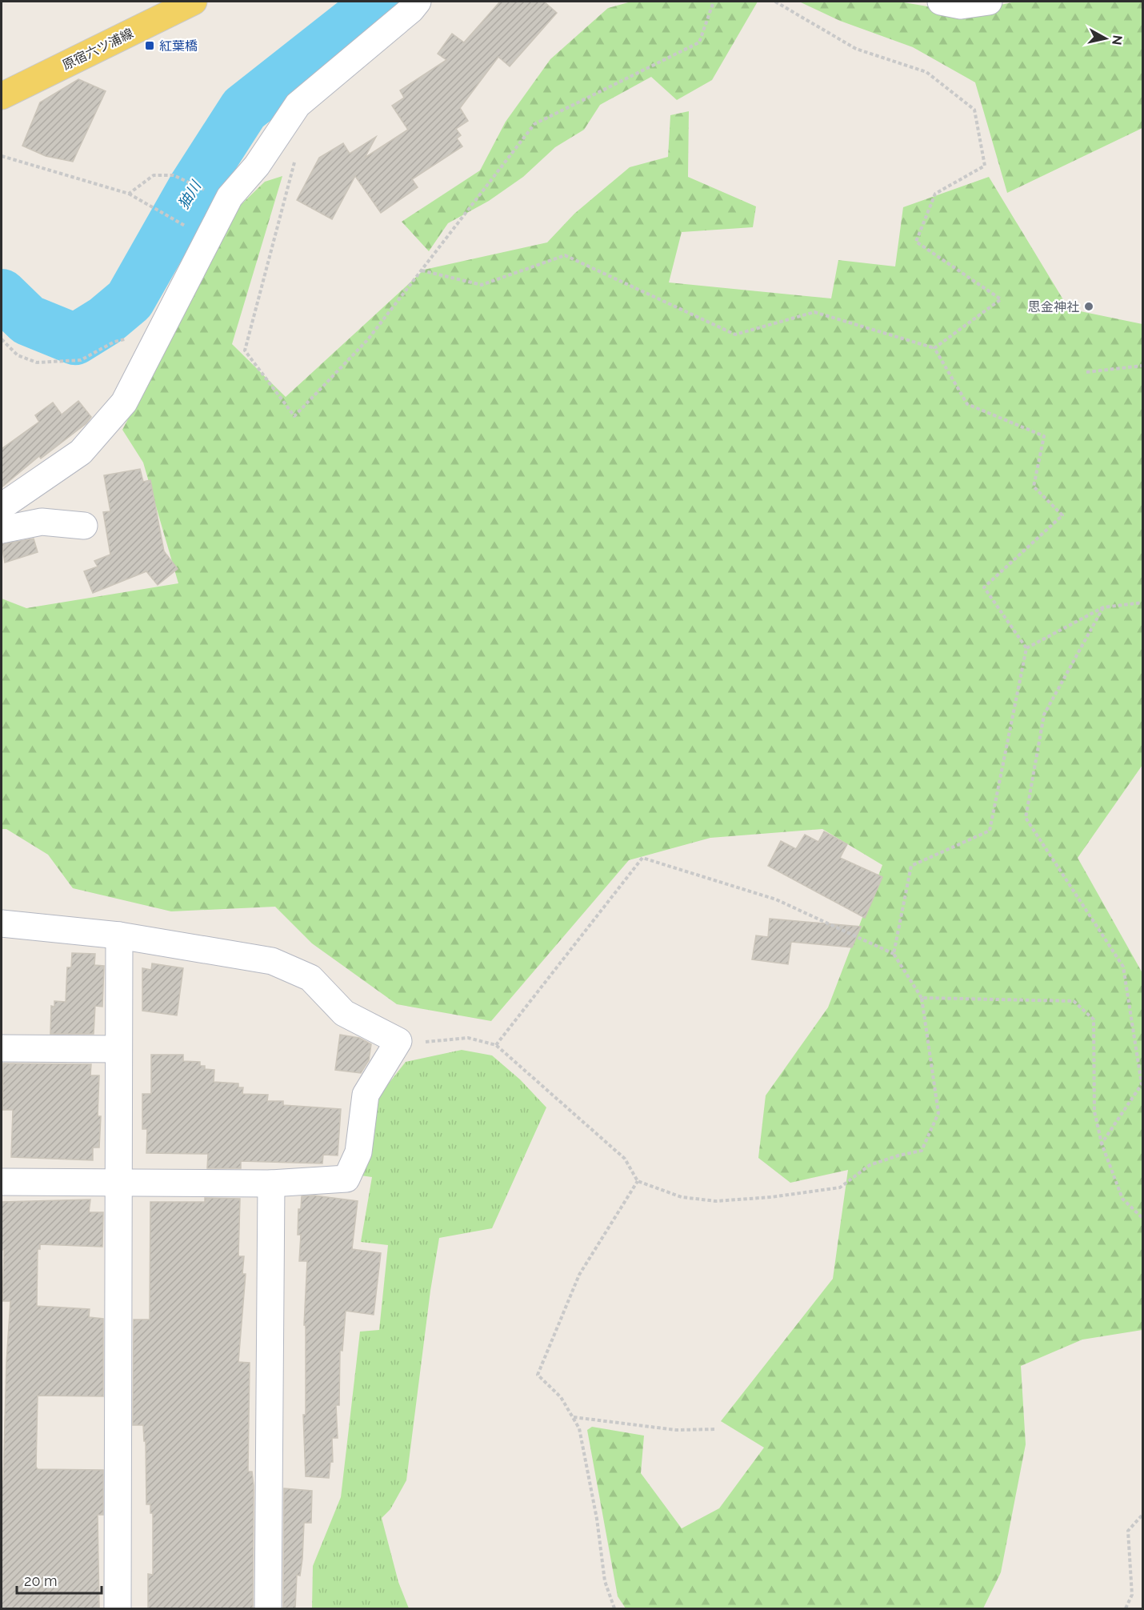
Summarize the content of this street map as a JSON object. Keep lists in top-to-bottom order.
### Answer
{
  "streets": {
    "main road": ["原宿六ツ浦線"]
  },
  "water": ["㹨川"],
  "places": {
    "transit": ["紅葉橋"],
    "other": ["思金神社"]
  },
  "scale_bar": "20 m",
  "north": "right"
}
